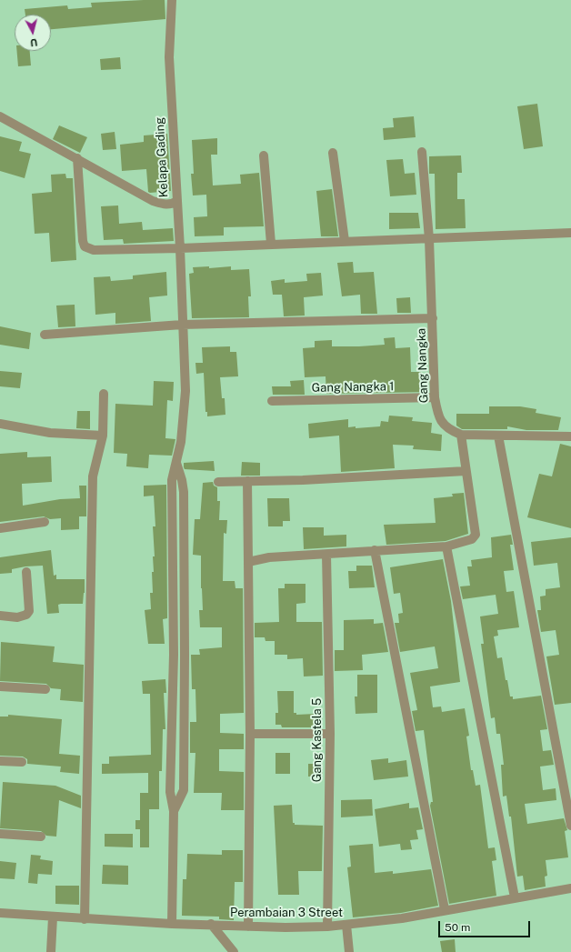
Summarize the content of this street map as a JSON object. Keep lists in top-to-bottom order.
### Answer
{
  "streets": {
    "street": [
      "Kelapa Gading",
      "Gang Nangka",
      "Gang Nangka 1",
      "Gang Kastela 5",
      "Perambaian 3 Street"
    ]
  },
  "crossings": [
    ["Gang Nangka", "Gang Nangka 1"],
    ["Gang Kastela 5", "Perambaian 3 Street"]
  ],
  "scale_bar": "50 m",
  "north": "bottom"
}
